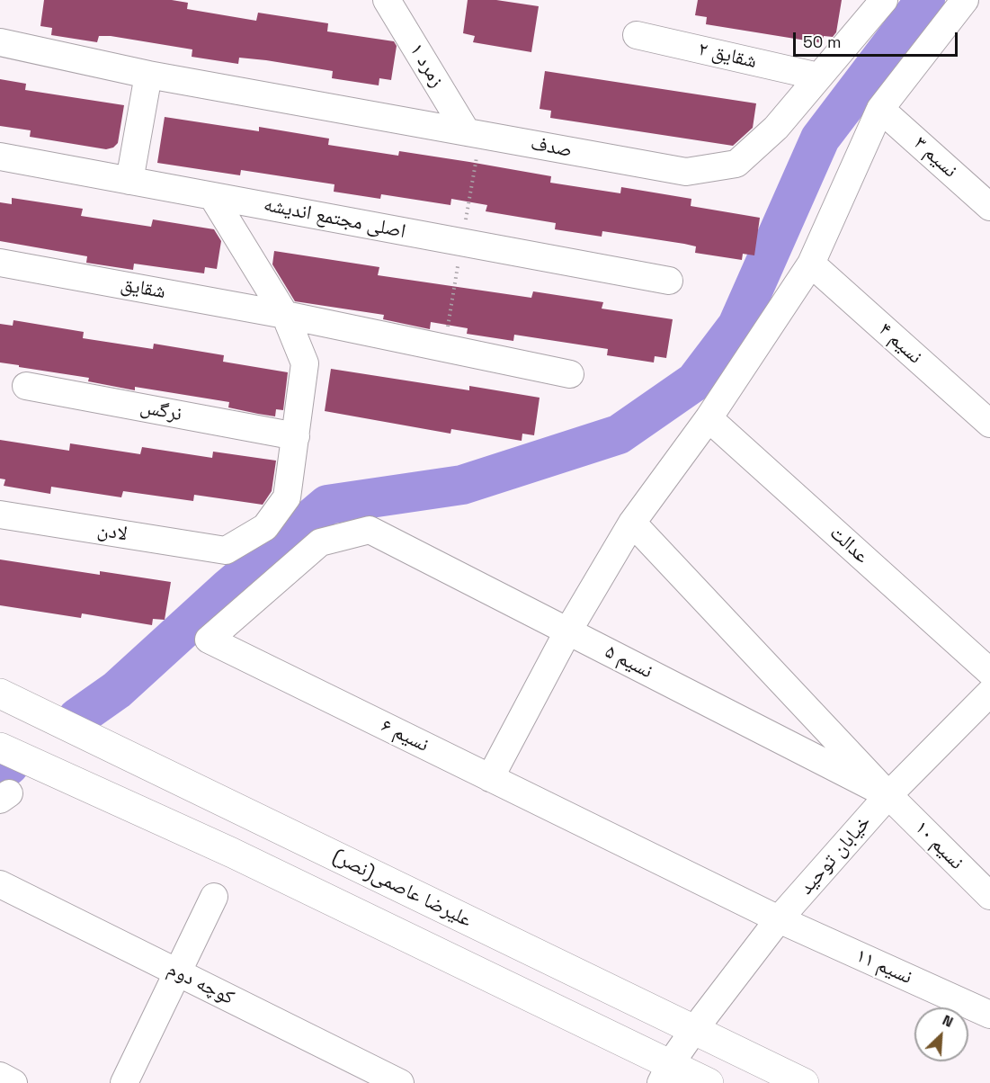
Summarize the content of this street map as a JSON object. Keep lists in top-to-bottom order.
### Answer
{
  "streets": {
    "street": [
      "شقایق ۲",
      "زمرد ۱",
      "صدف",
      "نسیم ۳",
      "اصلی مجتمع اندیشه",
      "شقایق",
      "نسیم ۴",
      "نرگس",
      "لادن",
      "عدالت",
      "نسیم ۵",
      "نسیم ۶",
      "نسیم ۱۰",
      "خیابان توحید",
      "علیرضا عاصمی(نصر)",
      "نسیم ۱۱",
      "کوچه دوم"
    ]
  },
  "crossings": [
    ["شقایق ۲", "صدف"],
    ["زمرد ۱", "صدف"],
    ["نرگس", "لادن"],
    ["نسیم ۵", "نسیم ۶"],
    ["نسیم ۵", "نسیم ۱۰"],
    ["نسیم ۵", "خیابان توحید"],
    ["نسیم ۶", "خیابان توحید"],
    ["نسیم ۶", "نسیم ۱۱"],
    ["نسیم ۱۰", "خیابان توحید"],
    ["خیابان توحید", "علیرضا عاصمی(نصر)"],
    ["خیابان توحید", "نسیم ۱۱"]
  ],
  "scale_bar": "50 m",
  "north": "top right"
}
